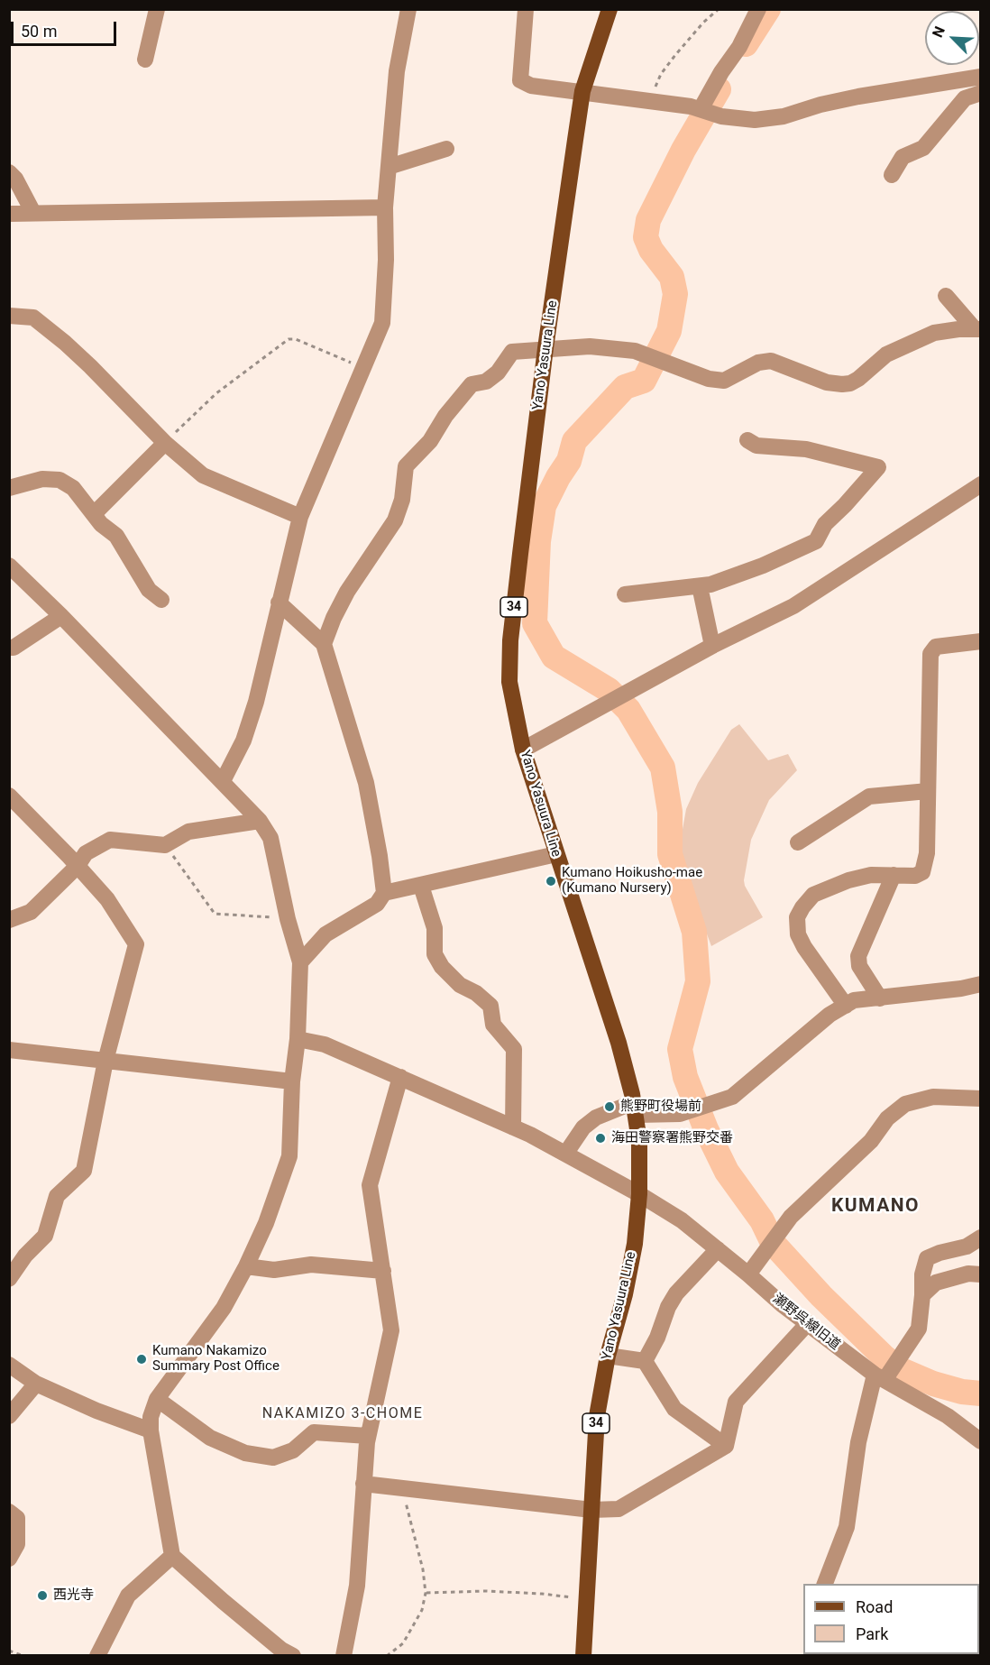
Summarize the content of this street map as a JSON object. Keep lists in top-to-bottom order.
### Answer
{
  "streets": {
    "main road": ["Yano Yasuura Line", "34"],
    "street": ["瀬野呉線旧道"]
  },
  "crossings": [
    ["Yano Yasuura Line", "瀬野呉線旧道"]
  ],
  "districts": ["KUMANO", "NAKAMIZO 3-CHOME"],
  "places": [
    "Kumano Hoikusho-mae (Kumano Nursery)",
    "熊野町役場前",
    "海田警察署熊野交番",
    "Kumano Nakamizo Summary Post Office",
    "西光寺"
  ],
  "legend": ["Road", "Park"],
  "scale_bar": "50 m",
  "north": "top left"
}
